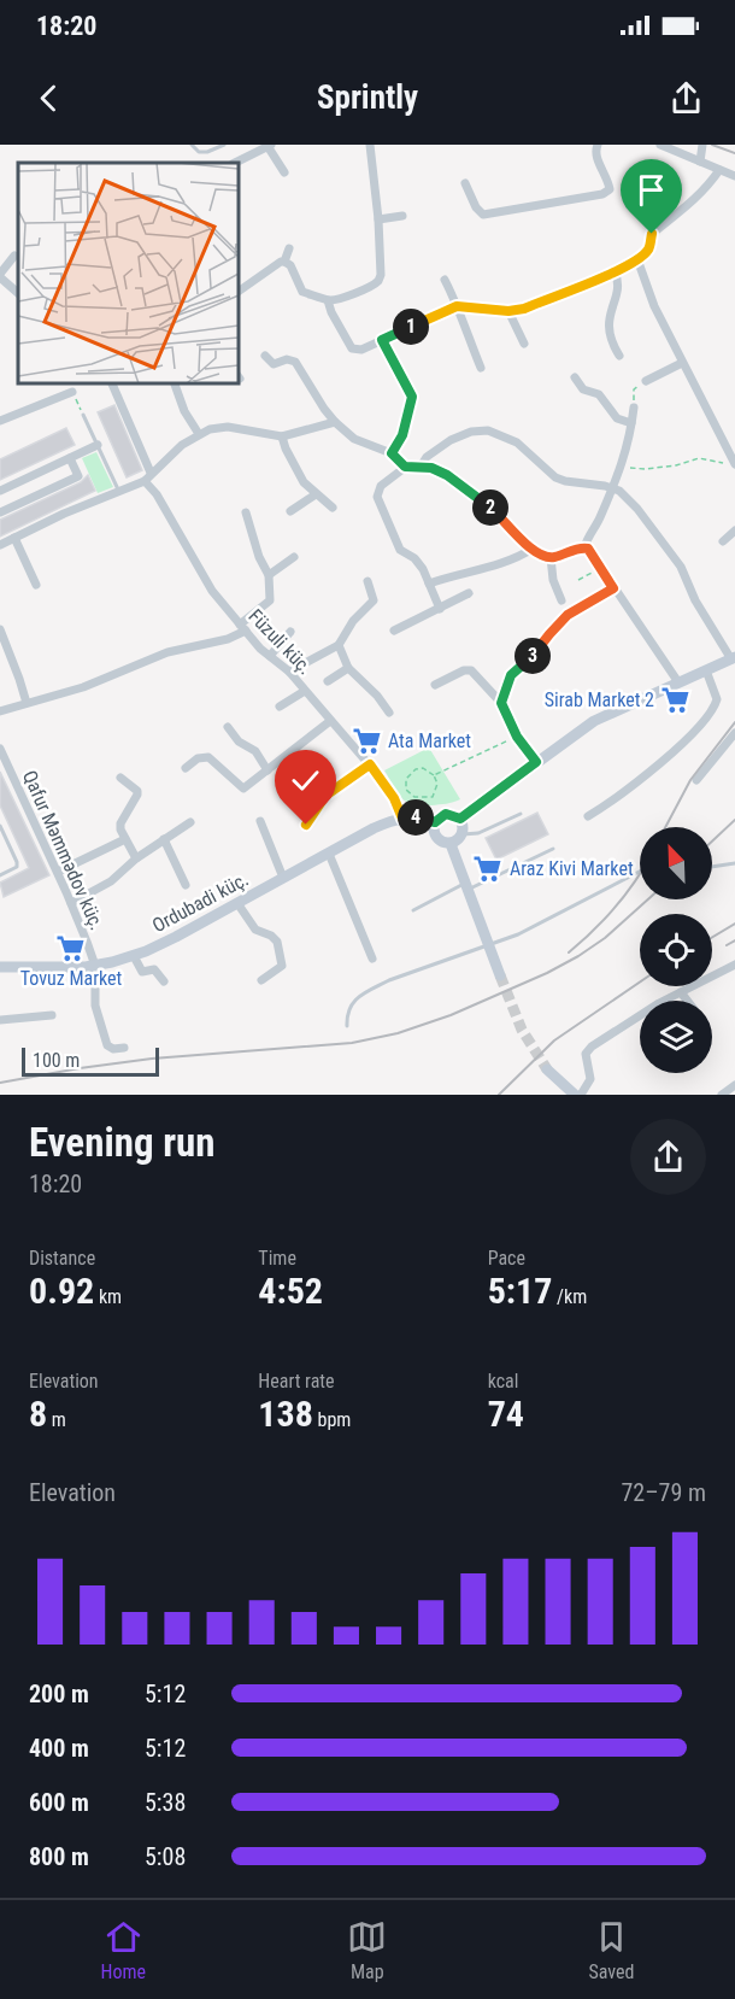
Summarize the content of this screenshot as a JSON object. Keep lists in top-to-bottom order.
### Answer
{
  "streets": {
    "main road": ["Ordubadi küç."],
    "street": ["Füzuli küç.", "Qafur Məmmədov küç."]
  },
  "crossings": [
    ["Füzuli küç.", "Ordubadi küç."],
    ["Qafur Məmmədov küç.", "Ordubadi küç."]
  ],
  "places": {
    "supermarket": [
      "Sirab Market 2",
      "Ata Market",
      "Araz Kivi Market",
      "Tovuz Market"
    ]
  },
  "scale_bar": "100 m",
  "north": "top left",
  "page": {
    "status": "18:20",
    "header": "Sprintly",
    "pins": [
      "1",
      "2",
      "3",
      "4"
    ],
    "scale": "100 m",
    "heading": ["Evening run", "18:20"],
    "stats": [
      ["Distance", "0.92 km"],
      ["Time", "4:52"],
      ["Pace", "5:17 /km"],
      ["Elevation", "8 m"],
      ["Heart rate", "138 bpm"],
      ["kcal", "74"]
    ],
    "chart": ["Elevation", "72–79 m"],
    "list": [
      {
        "name": "200 m",
        "note": "5:12"
      },
      {
        "name": "400 m",
        "note": "5:12"
      },
      {
        "name": "600 m",
        "note": "5:38"
      },
      {
        "name": "800 m",
        "note": "5:08"
      }
    ],
    "tabs": ["Home", "Map", "Saved"]
  }
}
